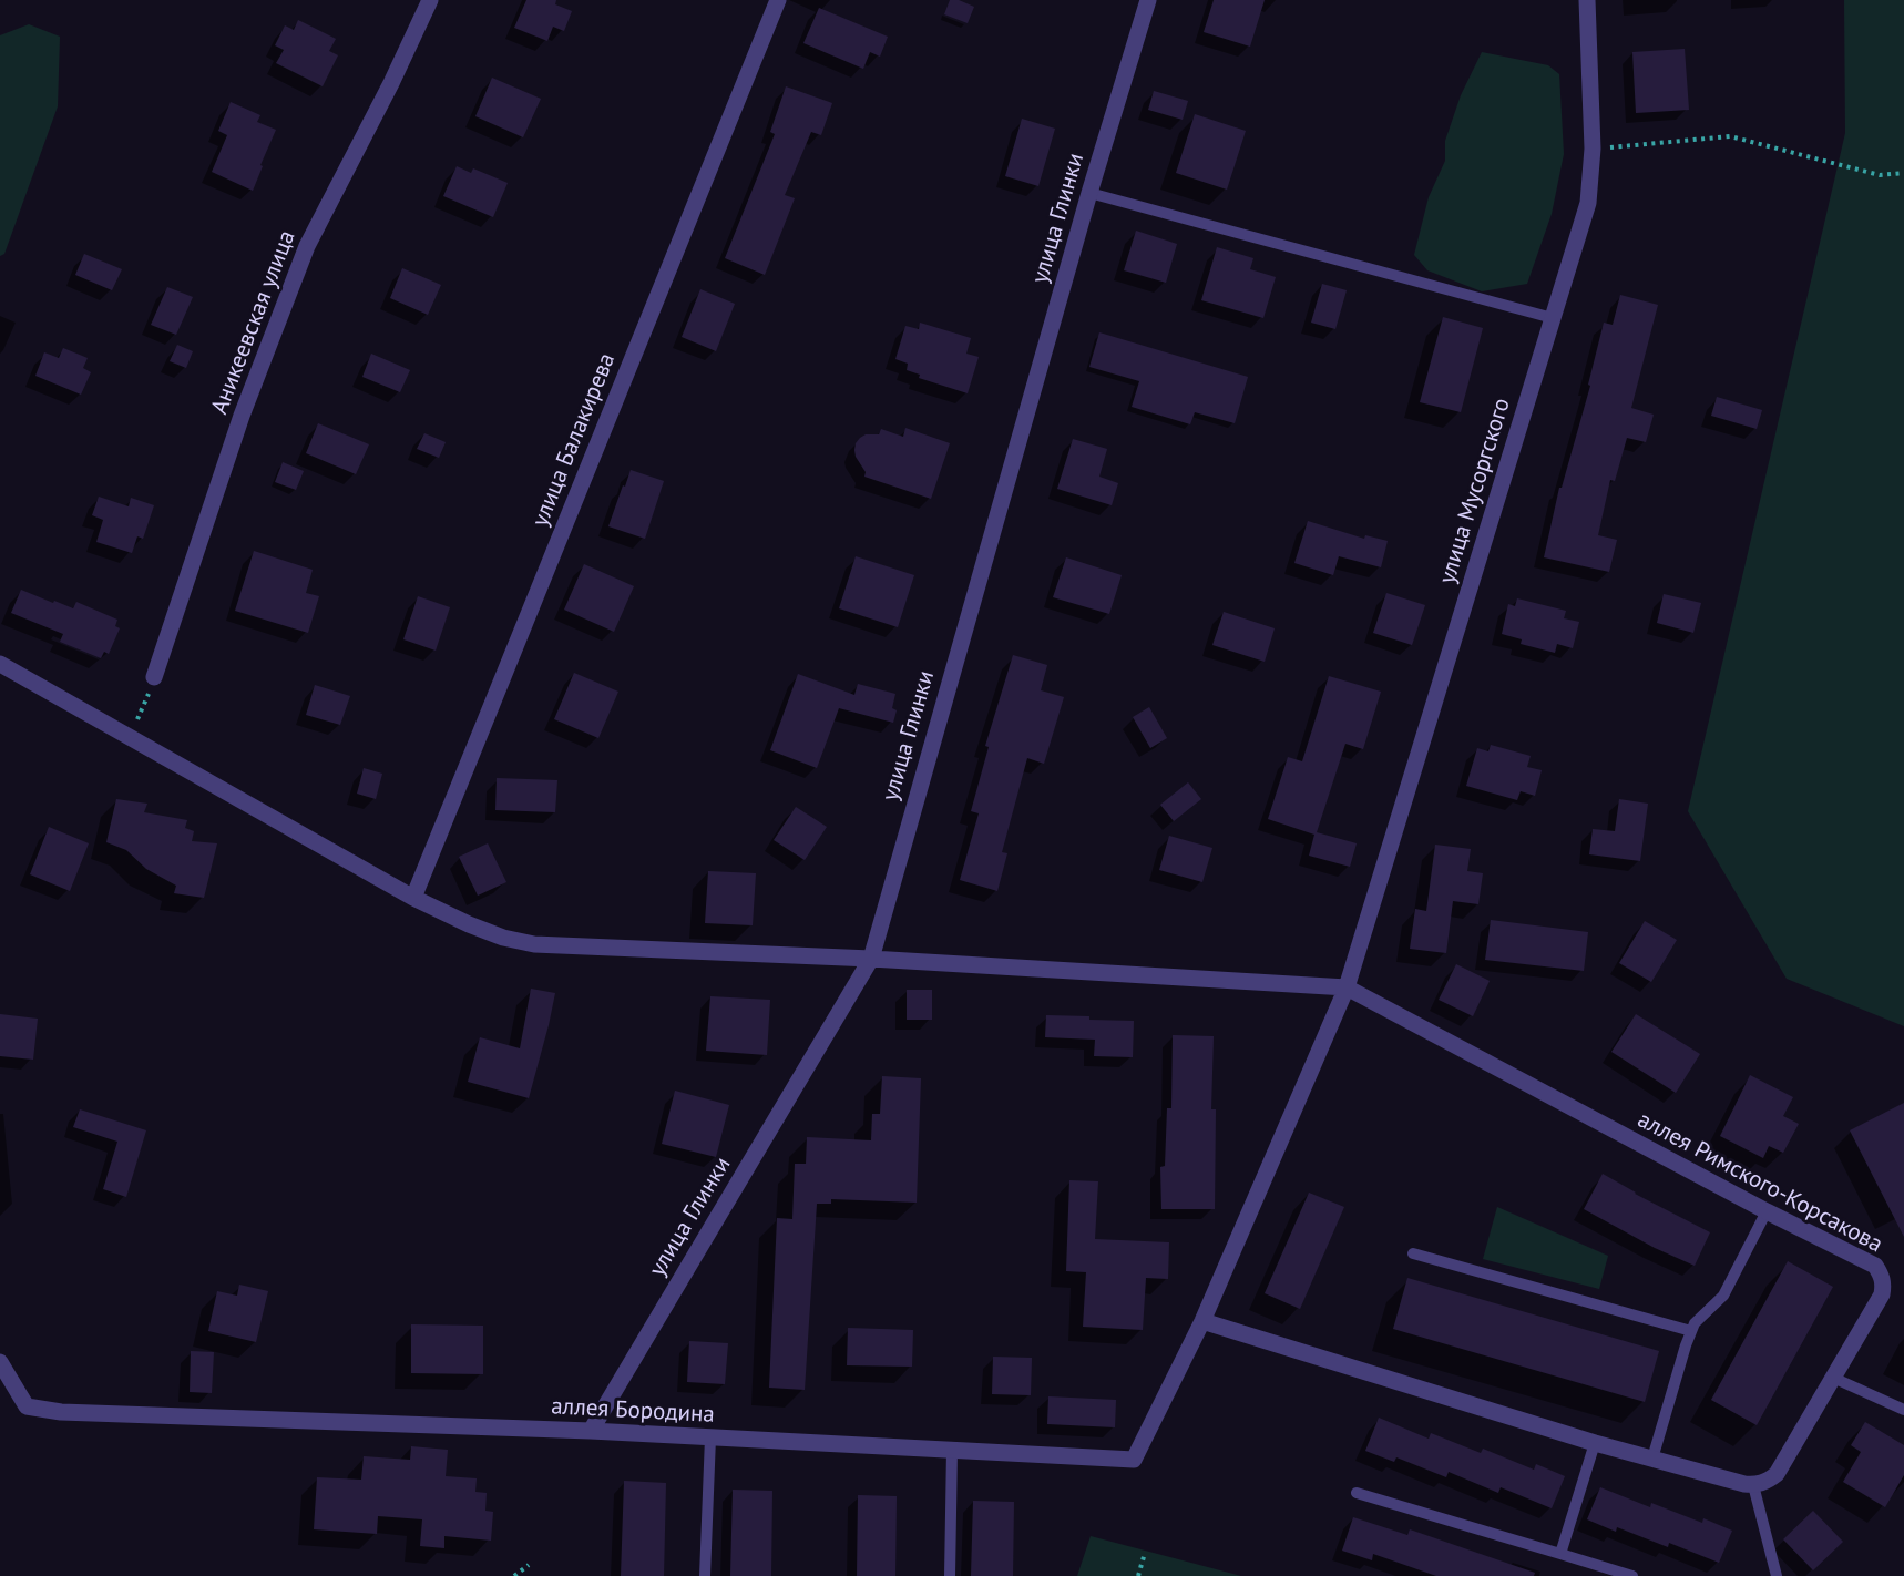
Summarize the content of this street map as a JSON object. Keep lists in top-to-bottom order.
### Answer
{
  "streets": {
    "street": [
      "улица Глинки",
      "Аникеевская улица",
      "улица Балакирева",
      "улица Мусоргского",
      "аллея Римского-Корсакова",
      "аллея Бородина"
    ]
  },
  "crossings": [
    ["улица Глинки", "аллея Бородина"],
    ["улица Мусоргского", "аллея Римского-Корсакова"]
  ]
}
